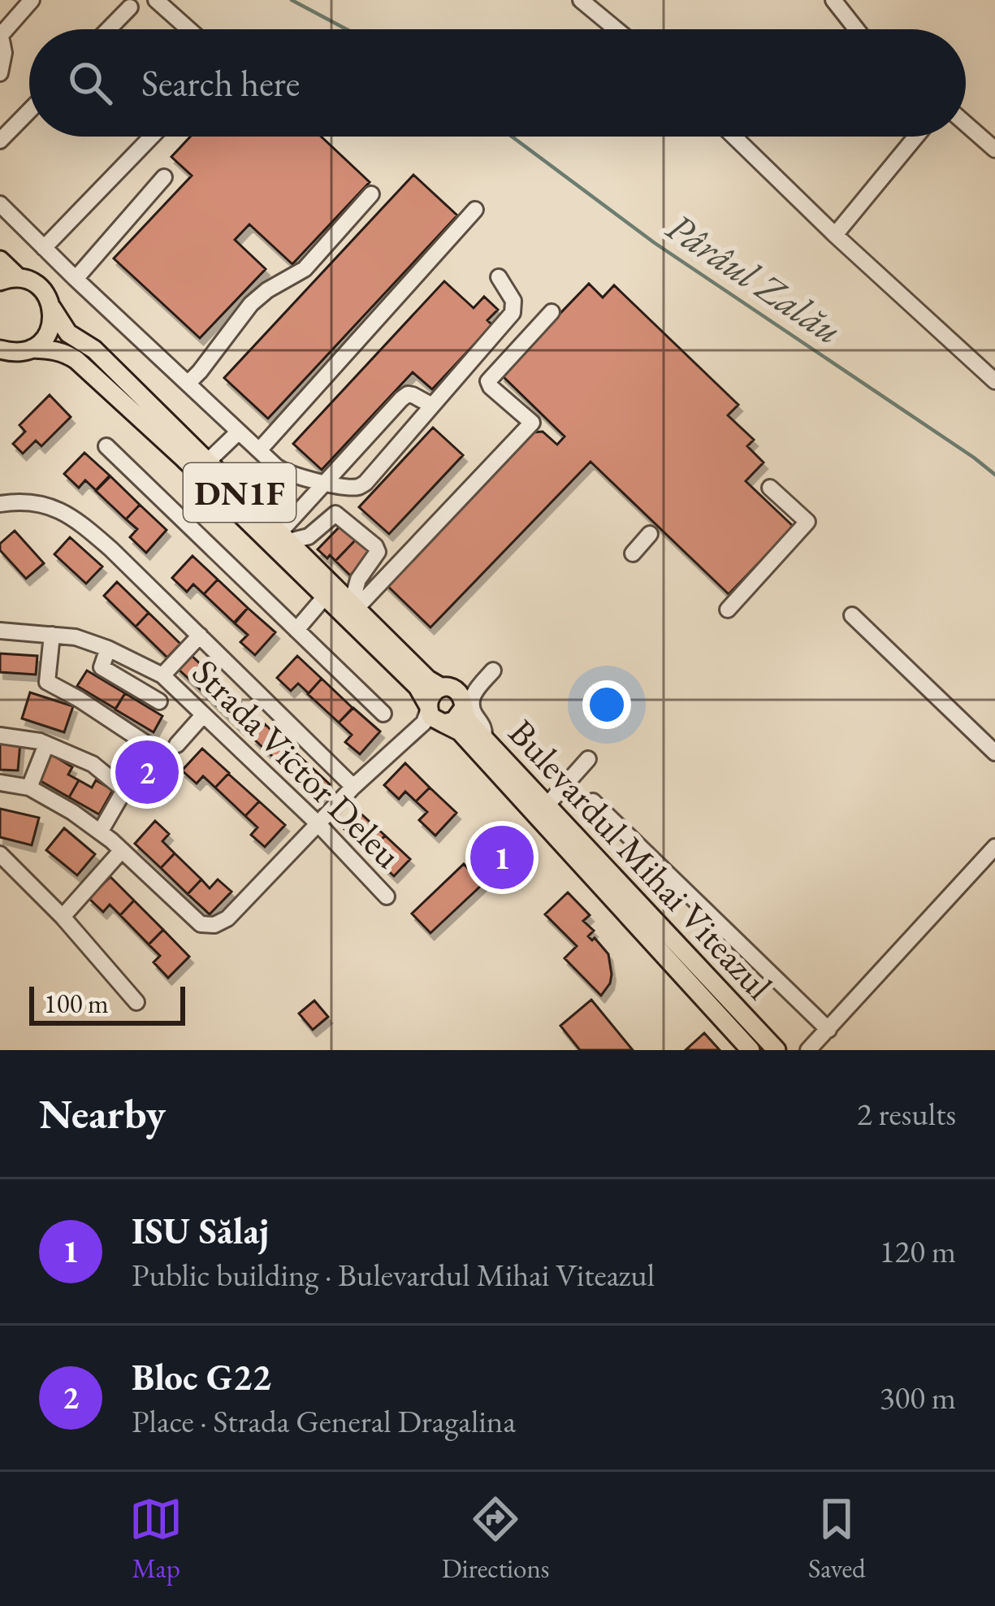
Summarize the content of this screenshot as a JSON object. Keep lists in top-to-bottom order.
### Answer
{
  "streets": {
    "main road": ["DN1F", "Bulevardul Mihai Viteazul"],
    "street": ["Strada Victor Deleu"]
  },
  "crossings": [
    ["DN1F", "Bulevardul Mihai Viteazul"]
  ],
  "water": ["Pârâul Zalău"],
  "scale_bar": "100 m",
  "page": {
    "search": "Search here",
    "pins": ["2", "1"],
    "scale": "100 m",
    "heading": ["Nearby", "2 results"],
    "list": [
      {
        "mark": "1",
        "name": "ISU Sălaj",
        "note": "Public building · Bulevardul Mihai Viteazul",
        "value": "120 m"
      },
      {
        "mark": "2",
        "name": "Bloc G22",
        "note": "Place · Strada General Dragalina",
        "value": "300 m"
      }
    ],
    "nav": ["Map", "Directions", "Saved"]
  }
}
